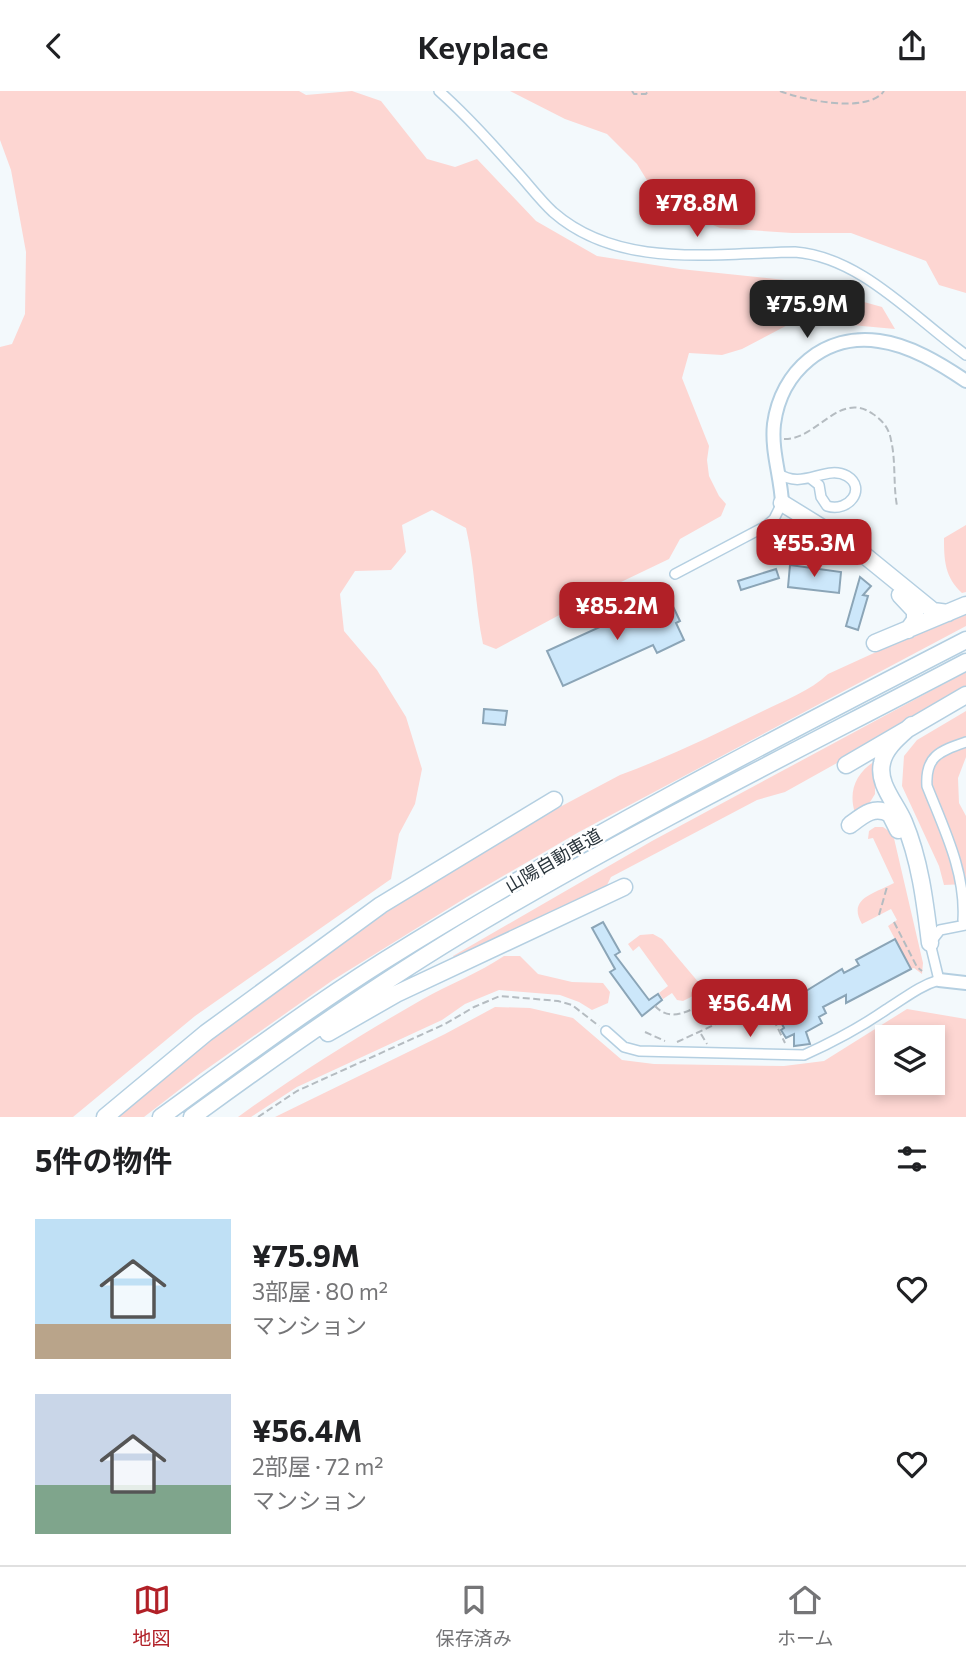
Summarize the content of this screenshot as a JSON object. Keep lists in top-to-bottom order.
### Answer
{
  "streets": {
    "highway": ["山陽自動車道"]
  },
  "page": {
    "header": "Keyplace",
    "price": [
      "¥78.8M",
      "¥75.9M",
      "¥55.3M",
      "¥85.2M",
      "¥56.4M"
    ],
    "heading": "5件の物件",
    "list": [
      {
        "name": "¥75.9M",
        "note": "3部屋 · 80 m² · マンション"
      },
      {
        "name": "¥56.4M",
        "note": "2部屋 · 72 m² · マンション"
      }
    ],
    "tabs": ["地図", "保存済み", "ホーム"]
  }
}
